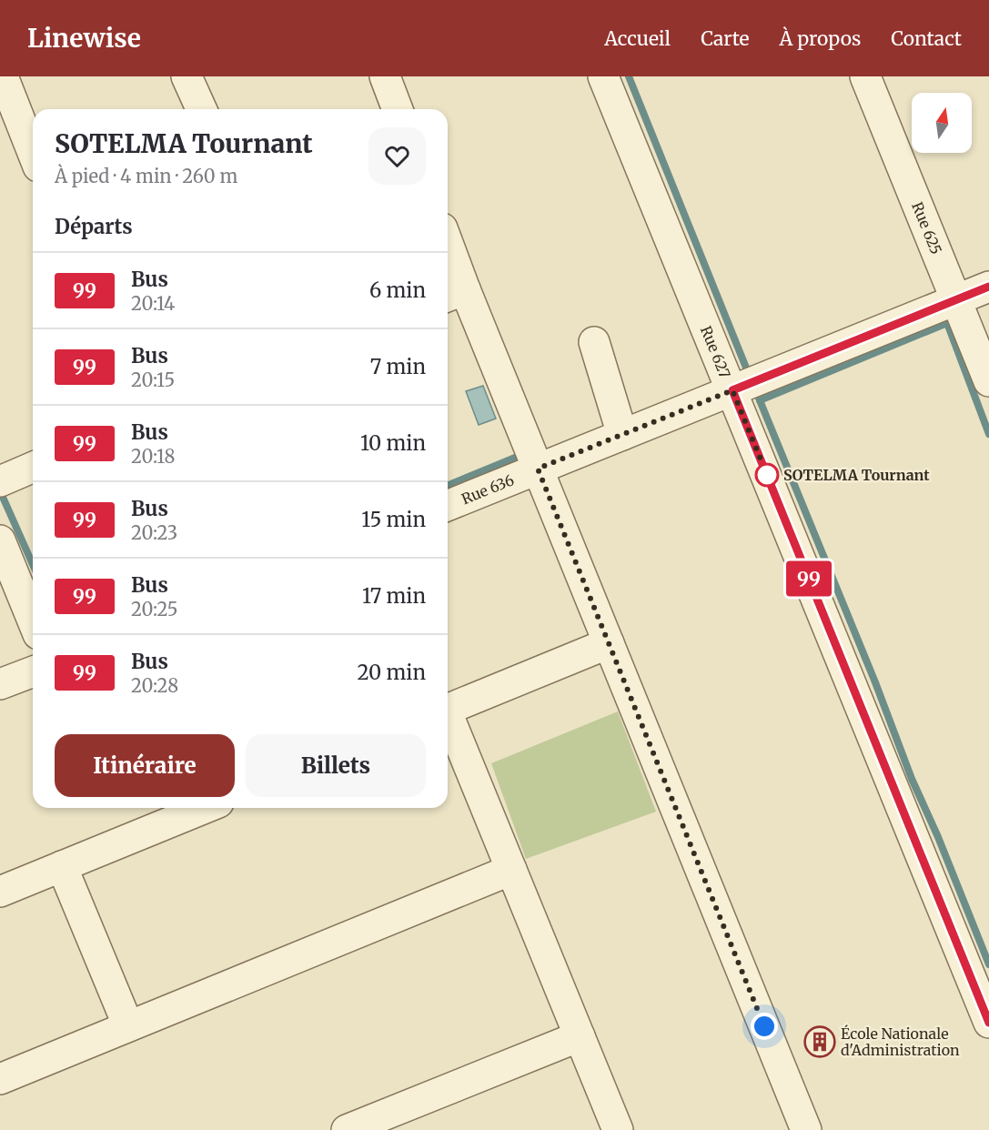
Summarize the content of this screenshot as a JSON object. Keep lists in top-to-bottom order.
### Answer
{
  "streets": {
    "street": ["Rue 625", "Rue 627", "Rue 636"]
  },
  "crossings": [
    ["Rue 625", "Rue 636"],
    ["Rue 627", "Rue 636"]
  ],
  "places": {
    "other": ["SOTELMA Tournant"],
    "building": ["École Nationale d'Administration"]
  },
  "lines": ["bus line 99"],
  "north": "top",
  "page": {
    "header": "Linewise",
    "nav": [
      "Accueil",
      "Carte",
      "À propos",
      "Contact"
    ],
    "on_map": "99",
    "heading": [
      ["SOTELMA Tournant", "À pied · 4 min · 260 m"],
      "Départs"
    ],
    "list": [
      {
        "mark": "99",
        "name": "Bus",
        "note": "20:14",
        "value": "6 min"
      },
      {
        "mark": "99",
        "name": "Bus",
        "note": "20:15",
        "value": "7 min"
      },
      {
        "mark": "99",
        "name": "Bus",
        "note": "20:18",
        "value": "10 min"
      },
      {
        "mark": "99",
        "name": "Bus",
        "note": "20:23",
        "value": "15 min"
      },
      {
        "mark": "99",
        "name": "Bus",
        "note": "20:25",
        "value": "17 min"
      },
      {
        "mark": "99",
        "name": "Bus",
        "note": "20:28",
        "value": "20 min"
      }
    ],
    "buttons": ["Itinéraire", "Billets"]
  }
}
